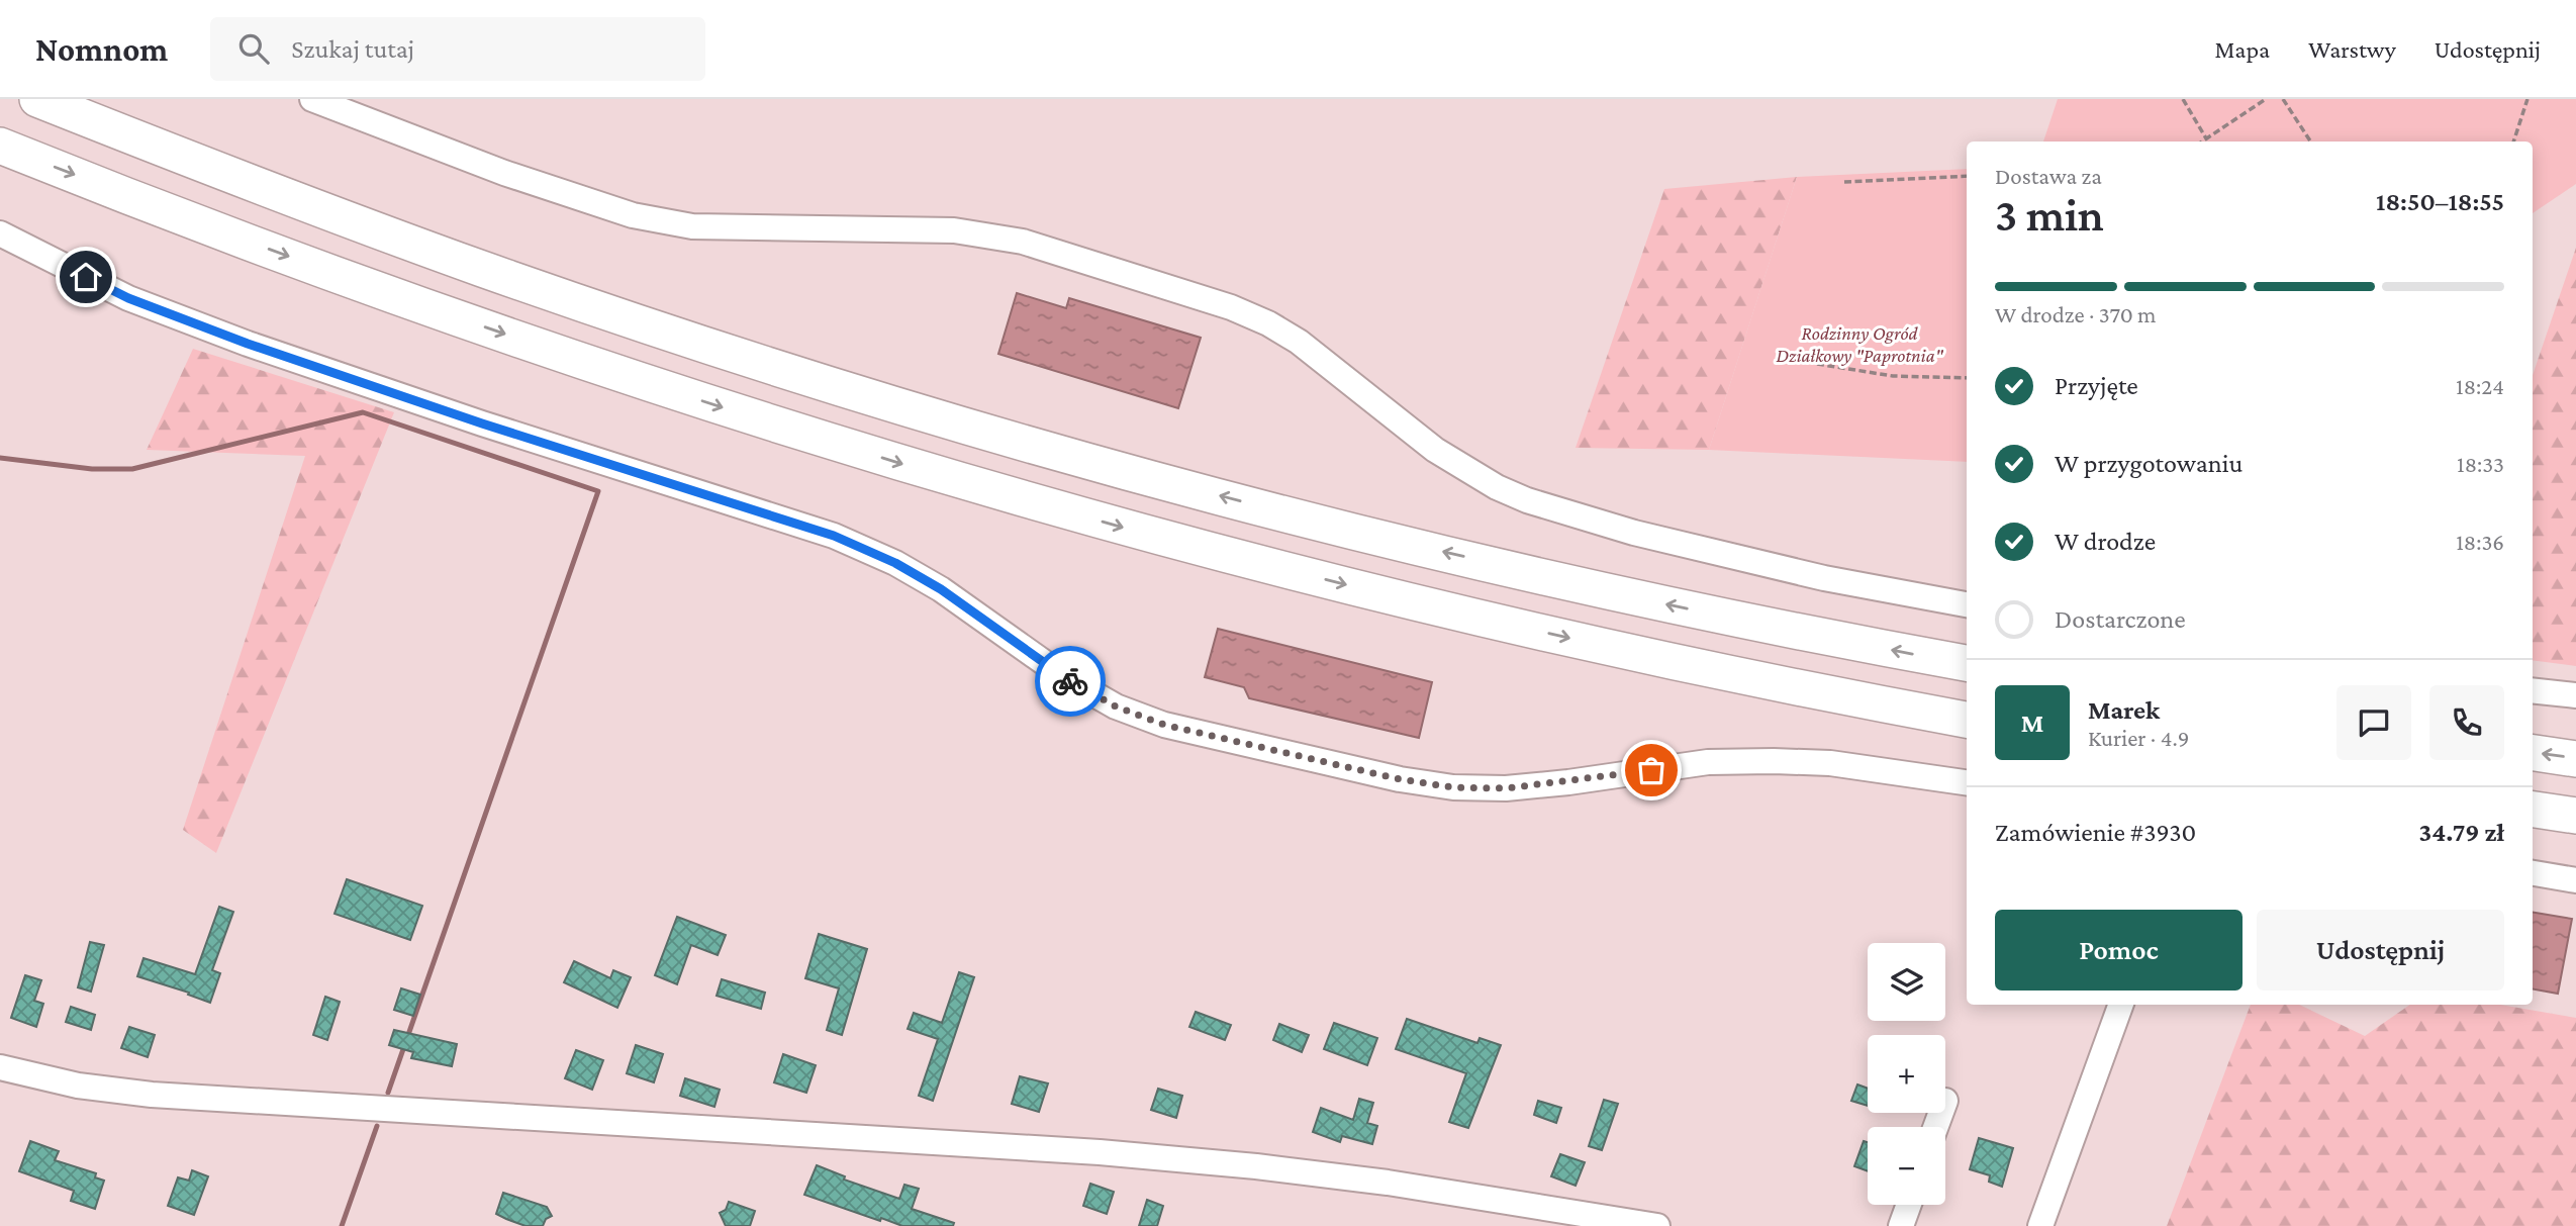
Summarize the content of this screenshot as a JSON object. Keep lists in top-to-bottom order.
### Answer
{
  "parks": ["Rodzinny Ogród Działkowy \"Paprotnia\""],
  "page": {
    "header": "Nomnom",
    "search": "Szukaj tutaj",
    "nav": ["Mapa", "Warstwy", "Udostępnij"],
    "heading": ["3 min", "Dostawa za", "18:50–18:55"],
    "panel": [
      "Marek",
      "Kurier · 4.9",
      "Zamówienie #3930",
      "34.79 zł"
    ],
    "bar": "W drodze · 370 m",
    "list": [
      ["Przyjęte", "18:24"],
      ["W przygotowaniu", "18:33"],
      ["W drodze", "18:36"],
      "Dostarczone"
    ],
    "round": "M",
    "buttons": ["Pomoc", "Udostępnij"],
    "map_buttons": ["+", "−"]
  }
}
